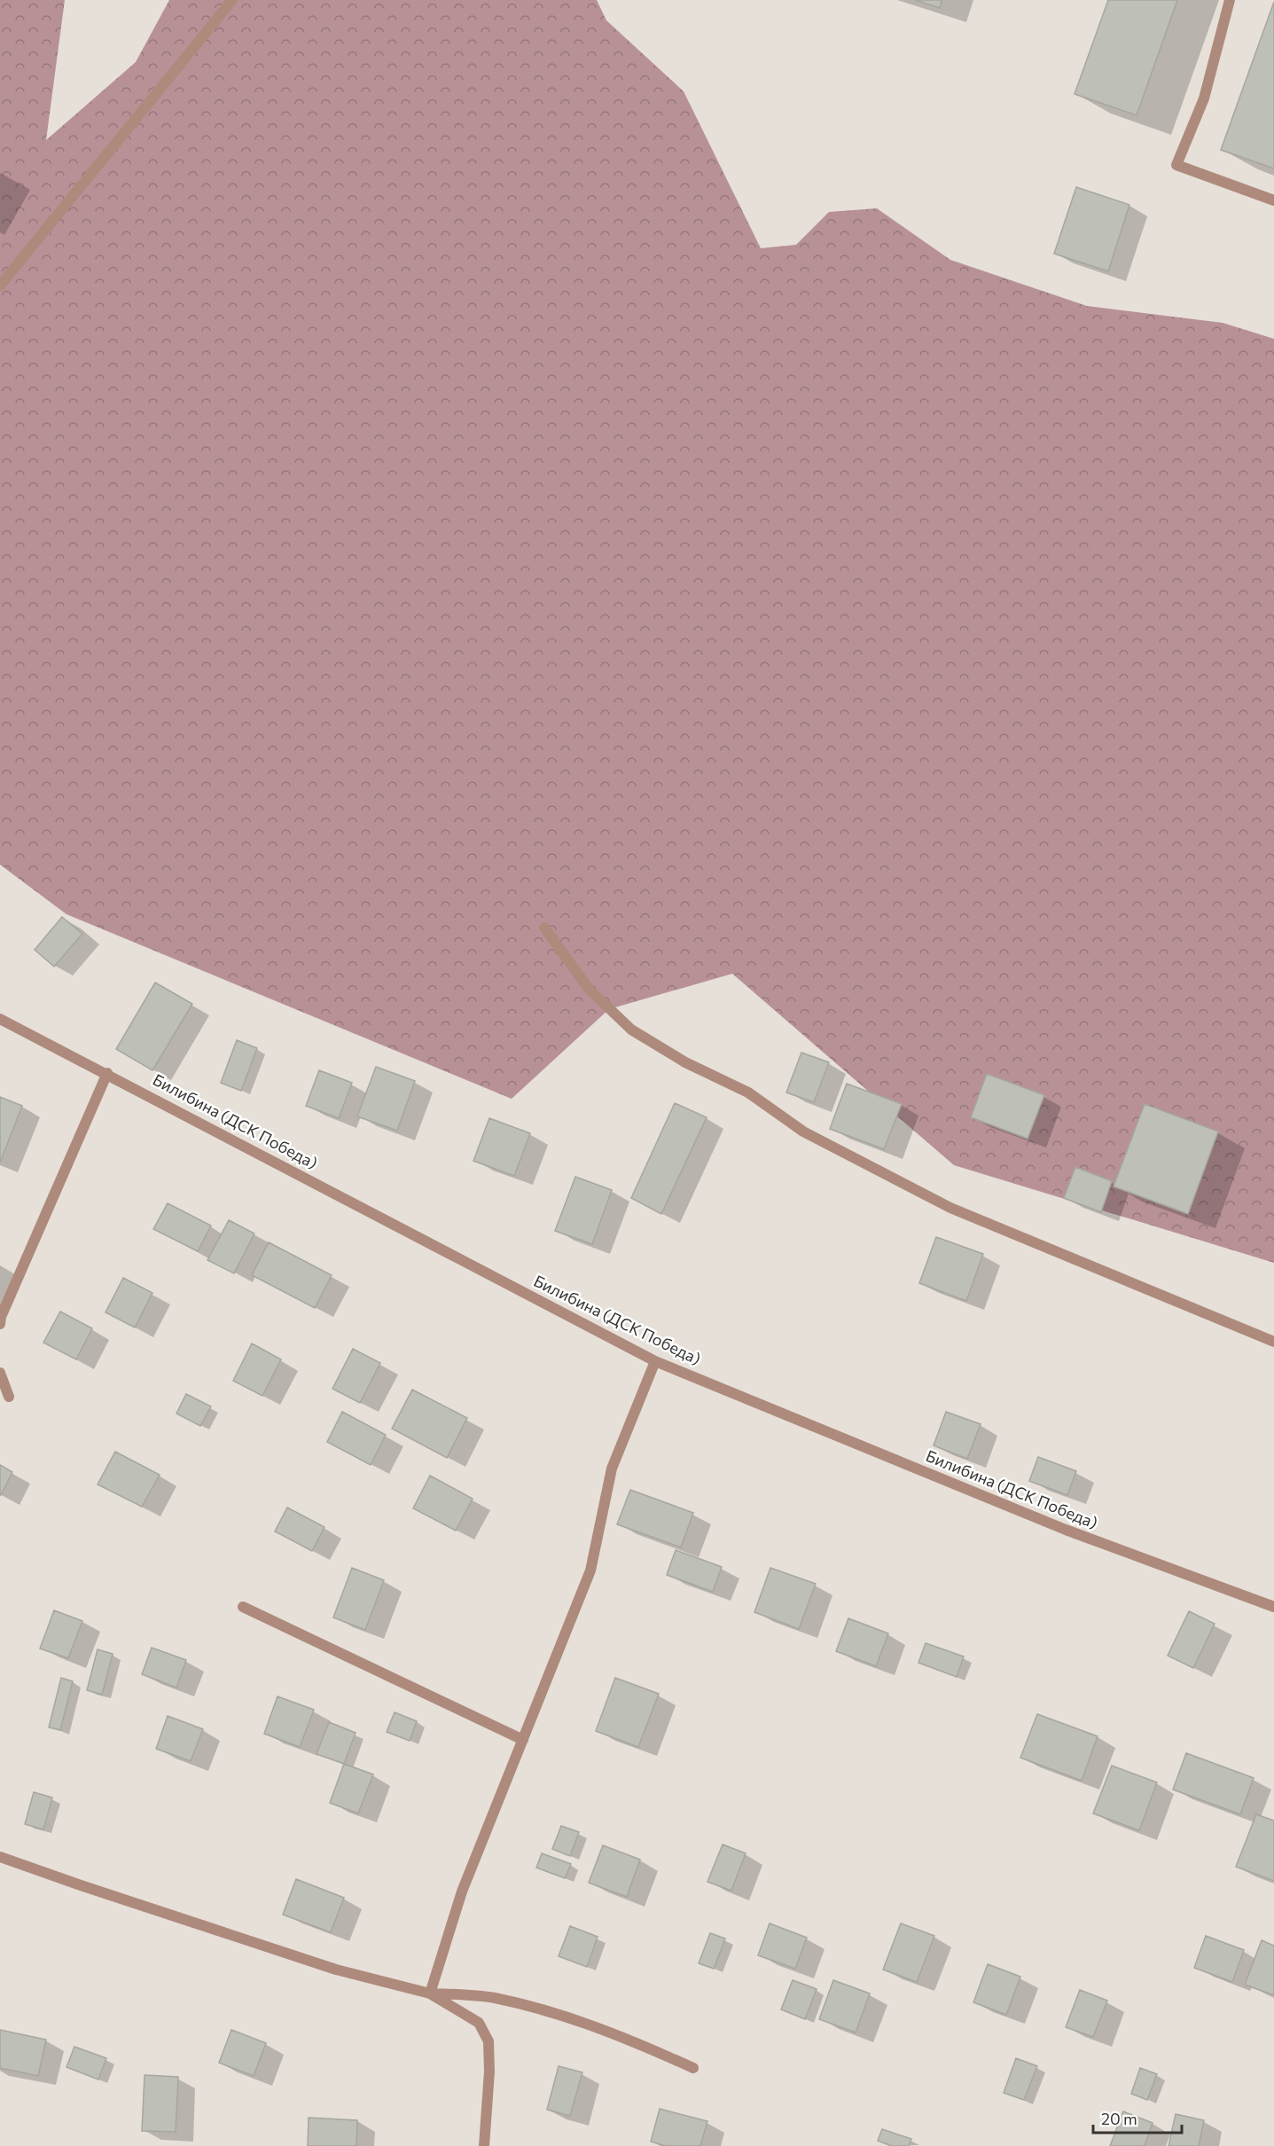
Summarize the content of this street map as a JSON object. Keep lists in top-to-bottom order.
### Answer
{
  "streets": {
    "street": ["Билибина (ДСК Победа)"]
  },
  "scale_bar": "20 m"
}
